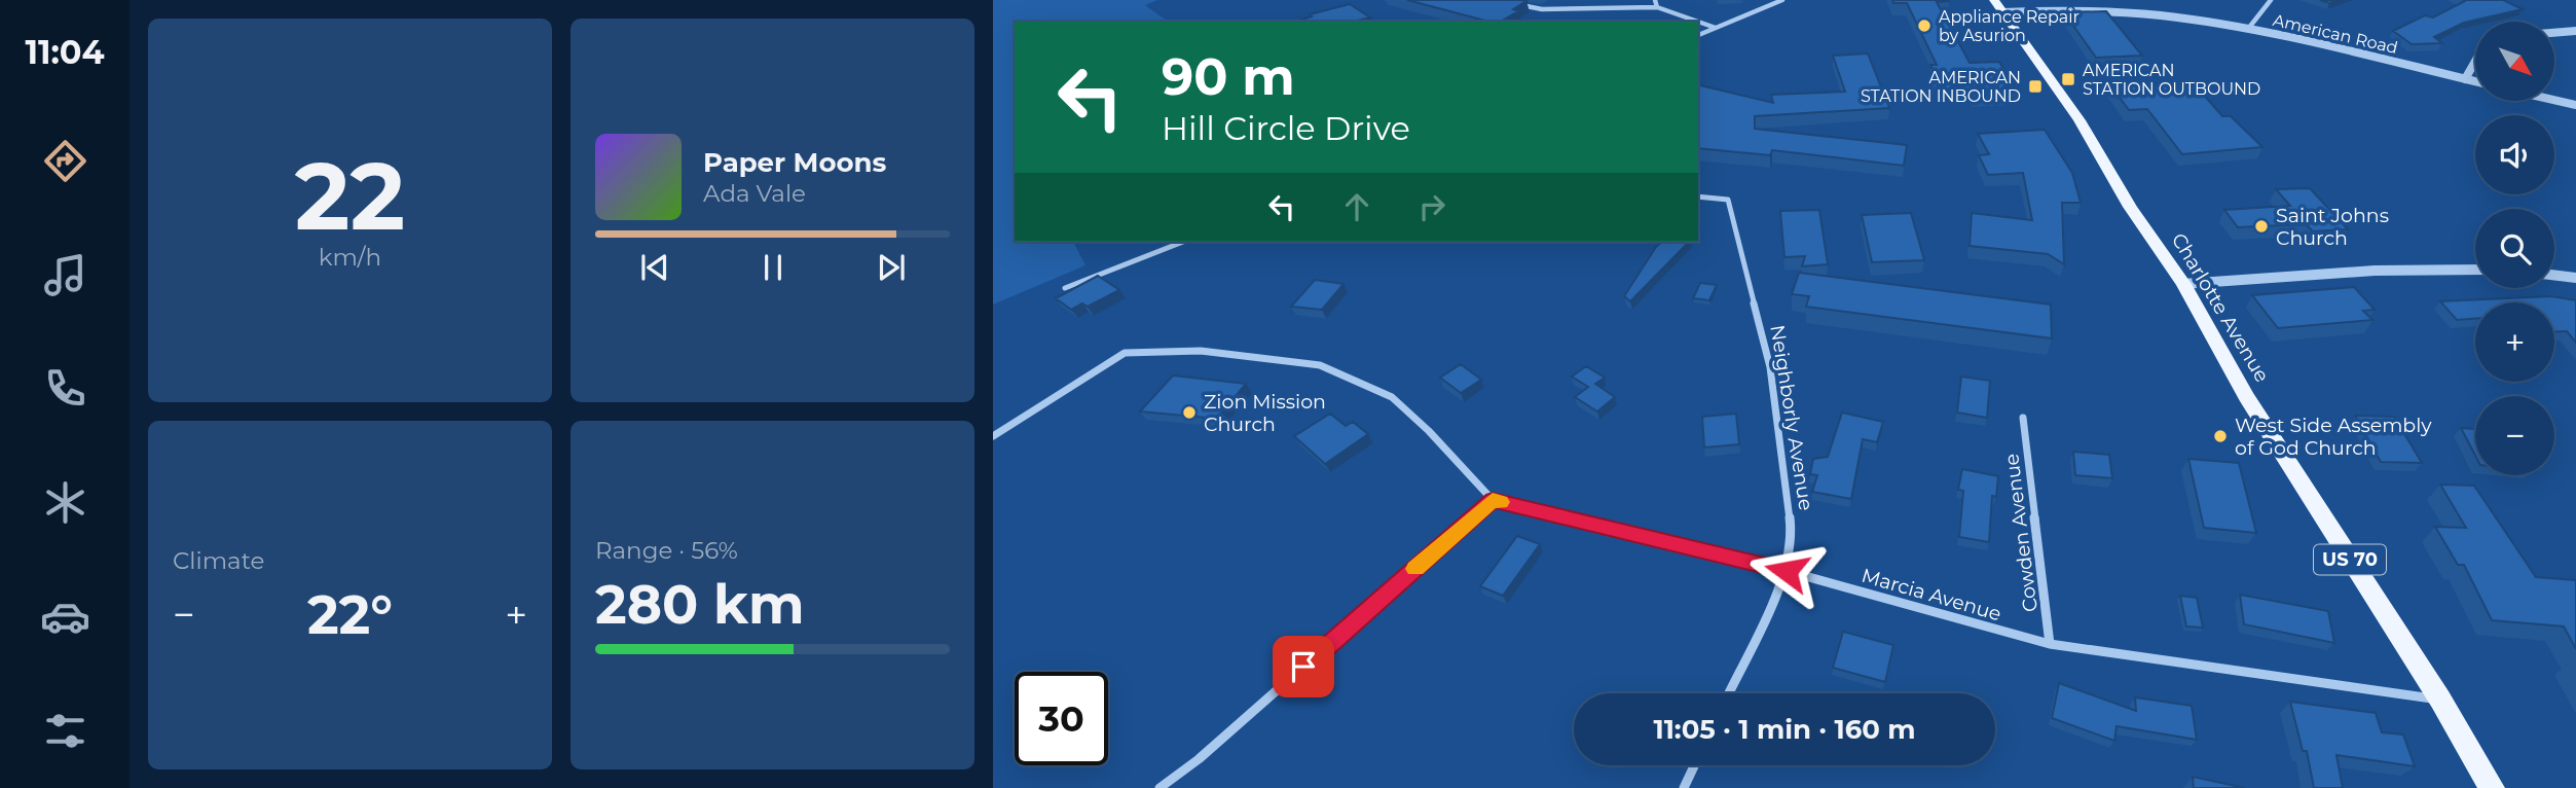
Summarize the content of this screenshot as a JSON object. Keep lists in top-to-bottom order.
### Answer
{
  "streets": {
    "main road": ["Charlotte Avenue", "US 70"],
    "street": [
      "American Road",
      "Neighborly Avenue",
      "Cowden Avenue",
      "Marcia Avenue"
    ]
  },
  "crossings": [
    ["American Road", "Charlotte Avenue"],
    ["Charlotte Avenue", "Marcia Avenue"],
    ["Neighborly Avenue", "Marcia Avenue"],
    ["Cowden Avenue", "Marcia Avenue"]
  ],
  "places": {
    "other": [
      "Appliance Repair by Asurion",
      "Saint Johns Church",
      "Zion Mission Church",
      "West Side Assembly of God Church"
    ],
    "transit": ["AMERICAN STATION OUTBOUND", "AMERICAN STATION INBOUND"]
  },
  "north": "bottom right",
  "page": {
    "tabs": "11:04",
    "tile": [
      ["22", "km/h"],
      "Climate",
      ["Range · 56%", "280 km"]
    ],
    "map_buttons": ["+", "−"],
    "turn": ["90 m", "Hill Circle Drive"],
    "song": ["Paper Moons", "Ada Vale"],
    "heat": ["−", "22°", "+"],
    "limit": "30",
    "trip": "11:05 · 1 min · 160 m"
  }
}
